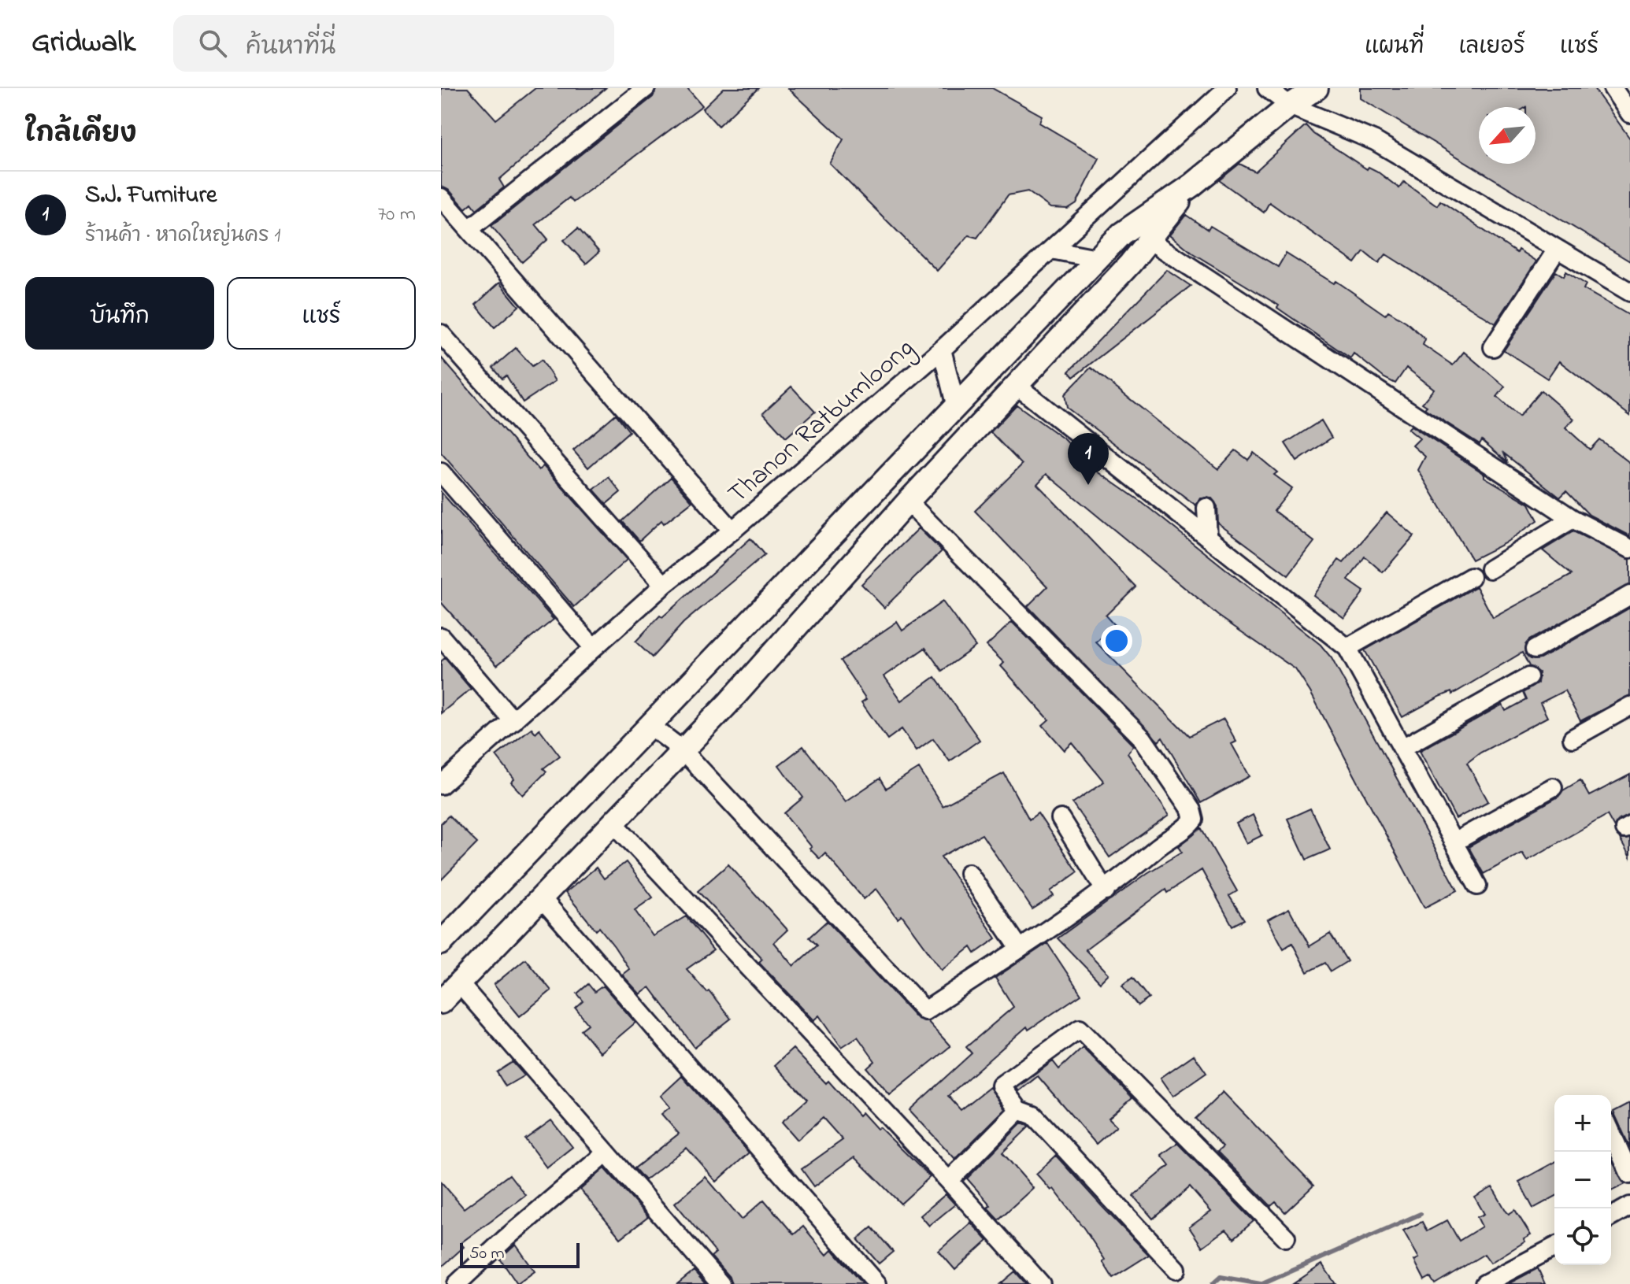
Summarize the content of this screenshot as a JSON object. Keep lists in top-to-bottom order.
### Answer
{
  "streets": {
    "street": ["Thanon Ratbumloong"]
  },
  "scale_bar": "50 m",
  "north": "bottom left",
  "page": {
    "header": "Gridwalk",
    "search": "ค้นหาที่นี่",
    "nav": ["แผนที่", "เลเยอร์", "แชร์"],
    "heading": "ใกล้เคียง",
    "list": [
      {
        "mark": "1",
        "name": "S.J. Furniture",
        "note": "ร้านค้า · หาดใหญ่นคร 1",
        "value": "70 m"
      }
    ],
    "buttons": ["บันทึก", "แชร์"],
    "pins": "1",
    "map_buttons": ["+", "−"],
    "scale": "50 m"
  }
}
